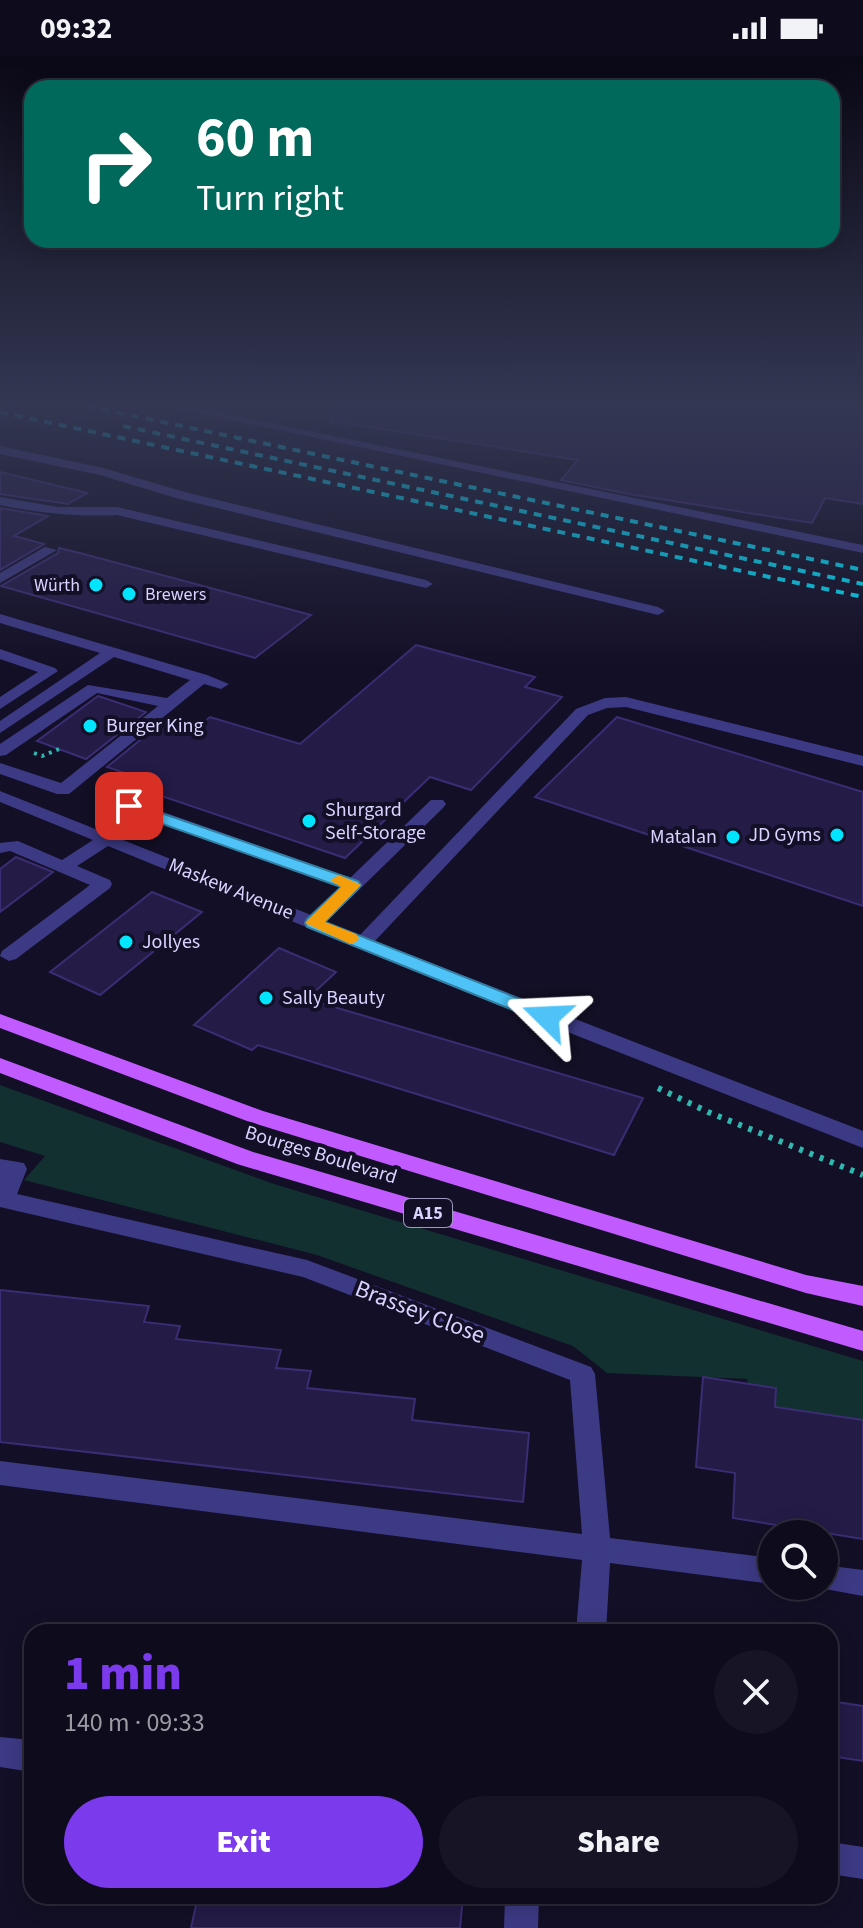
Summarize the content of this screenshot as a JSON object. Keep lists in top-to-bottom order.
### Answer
{
  "streets": {
    "main road": ["Bourges Boulevard", "A15"],
    "street": ["Maskew Avenue", "Brassey Close"]
  },
  "places": [
    "Würth",
    "Brewers",
    "Burger King",
    "Shurgard Self-Storage",
    "JD Gyms",
    "Matalan",
    "Jollyes",
    "Sally Beauty"
  ],
  "page": {
    "status": "09:32",
    "turn": ["60 m", "Turn right"],
    "heading": ["1 min", "140 m · 09:33"],
    "buttons": ["Exit", "Share"]
  }
}
